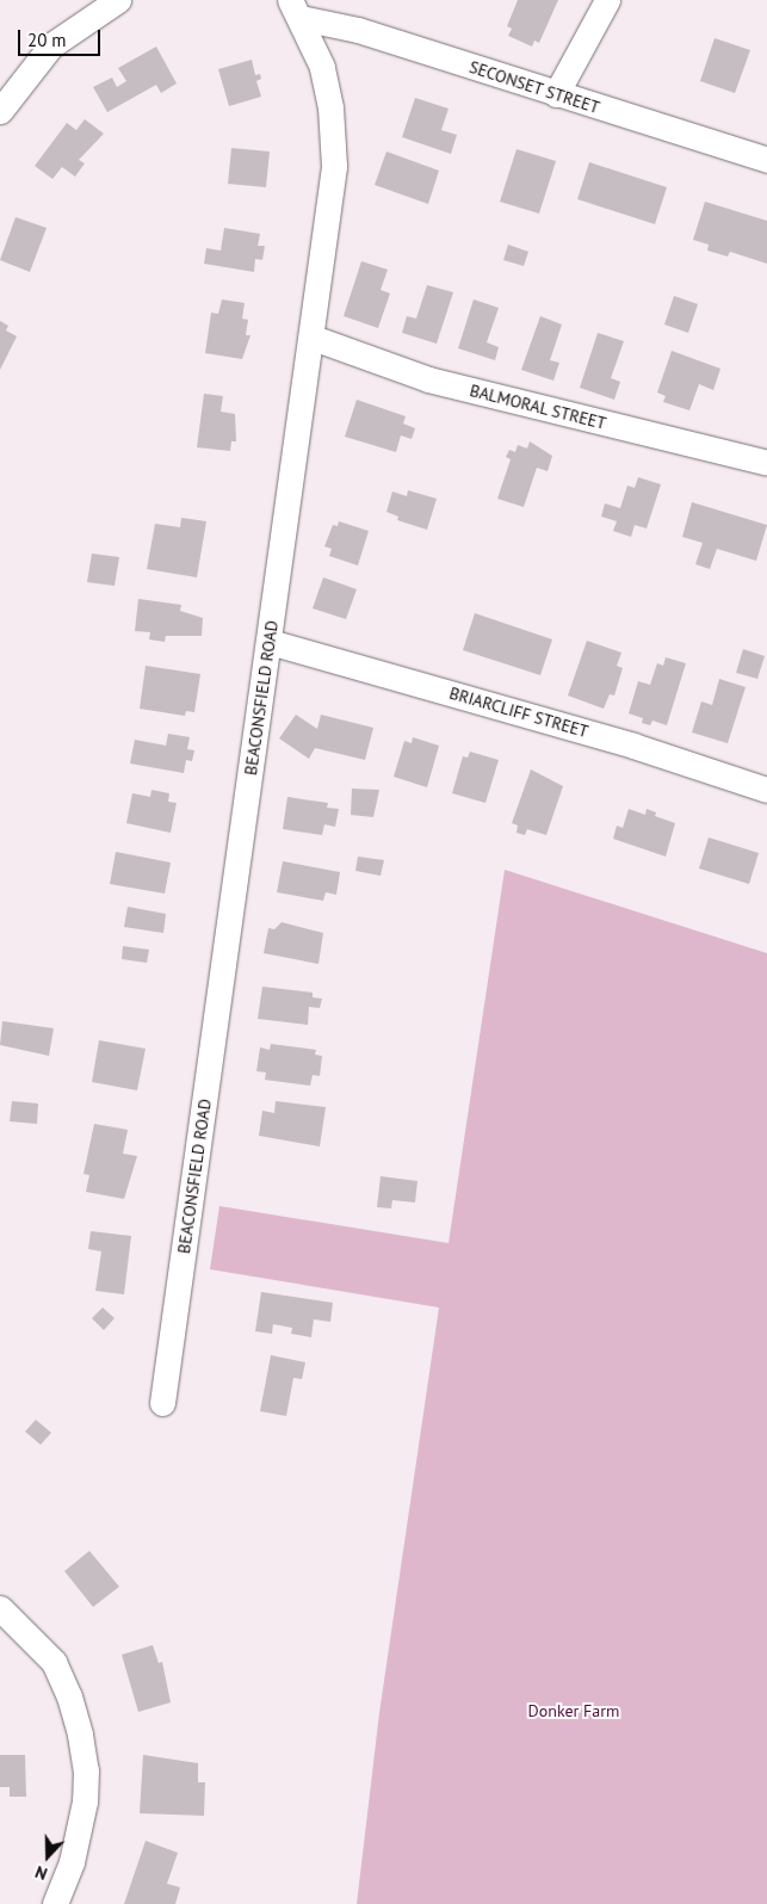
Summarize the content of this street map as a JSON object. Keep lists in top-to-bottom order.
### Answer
{
  "streets": {
    "street": [
      "SECONSET STREET",
      "BALMORAL STREET",
      "BEACONSFIELD ROAD",
      "BRIARCLIFF STREET"
    ]
  },
  "crossings": [
    ["SECONSET STREET", "BEACONSFIELD ROAD"],
    ["BALMORAL STREET", "BEACONSFIELD ROAD"],
    ["BEACONSFIELD ROAD", "BRIARCLIFF STREET"]
  ],
  "parks": ["Donker Farm"],
  "scale_bar": "20 m",
  "north": "bottom"
}
